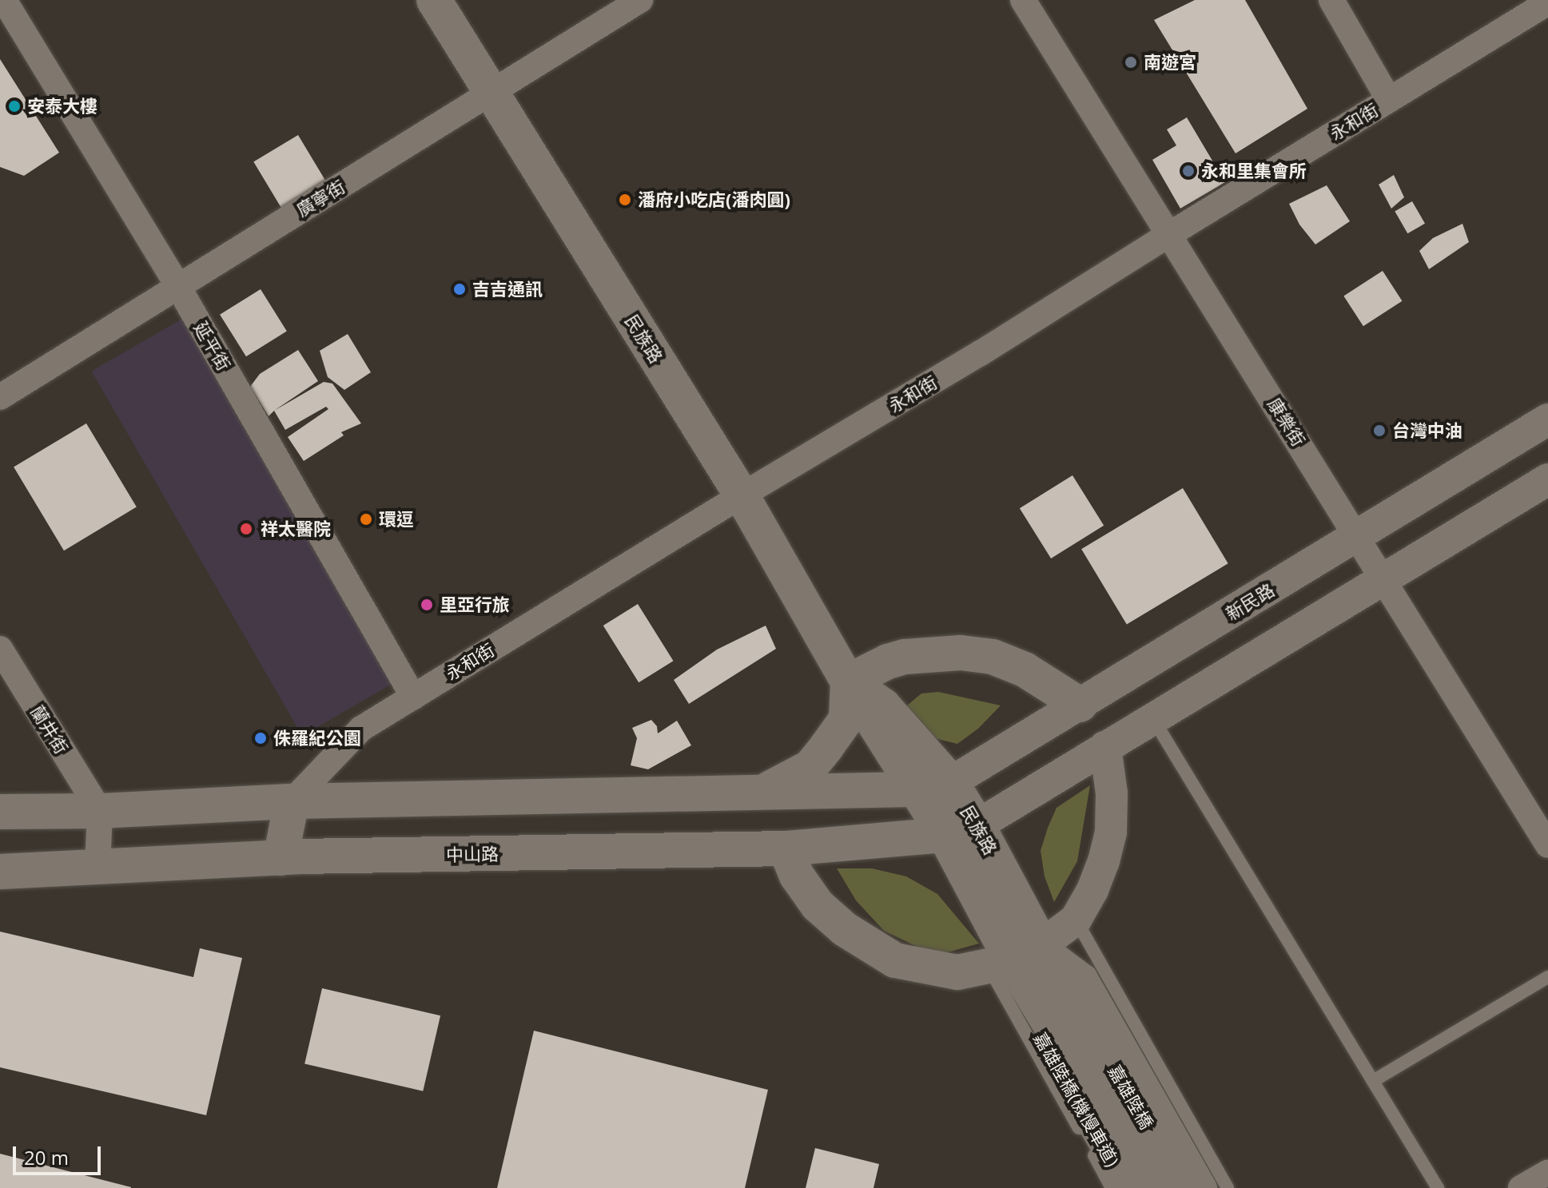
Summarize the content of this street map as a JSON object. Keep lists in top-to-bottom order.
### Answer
{
  "streets": {
    "main road": ["民族路", "中山路", "嘉雄陸橋"],
    "street": [
      "永和街",
      "廣寧街",
      "延平街",
      "康樂街",
      "新民路",
      "蘭井街",
      "嘉雄陸橋(機慢車道)"
    ]
  },
  "crossings": [
    ["永和街", "民族路"],
    ["永和街", "延平街"],
    ["永和街", "康樂街"],
    ["廣寧街", "民族路"],
    ["廣寧街", "延平街"],
    ["民族路", "新民路"],
    ["民族路", "中山路"],
    ["民族路", "嘉雄陸橋"],
    ["民族路", "嘉雄陸橋(機慢車道)"],
    ["康樂街", "新民路"],
    ["嘉雄陸橋", "嘉雄陸橋(機慢車道)"]
  ],
  "places": [
    "南遊宮",
    "安泰大樓",
    "永和里集會所",
    "潘府小吃店(潘肉圓)",
    "吉吉通訊",
    "台灣中油",
    "環逗",
    "祥太醫院",
    "里亞行旅",
    "侏羅紀公園"
  ],
  "scale_bar": "20 m"
}
